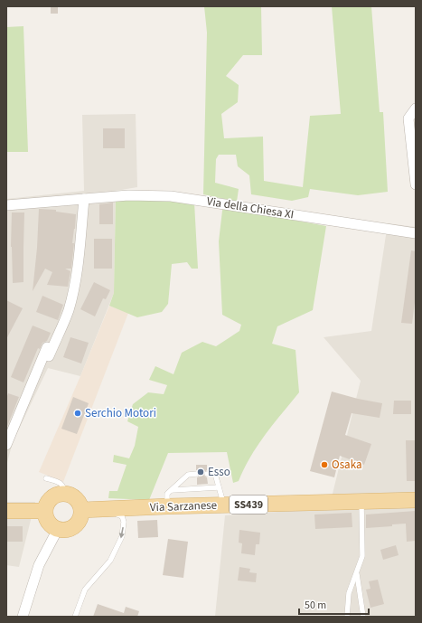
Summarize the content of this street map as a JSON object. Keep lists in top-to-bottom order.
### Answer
{
  "streets": {
    "main road": ["SS439", "Via Sarzanese"],
    "street": ["Via della Chiesa XI"]
  },
  "places": ["Serchio Motori", "Osaka", "Esso"],
  "scale_bar": "50 m"
}
